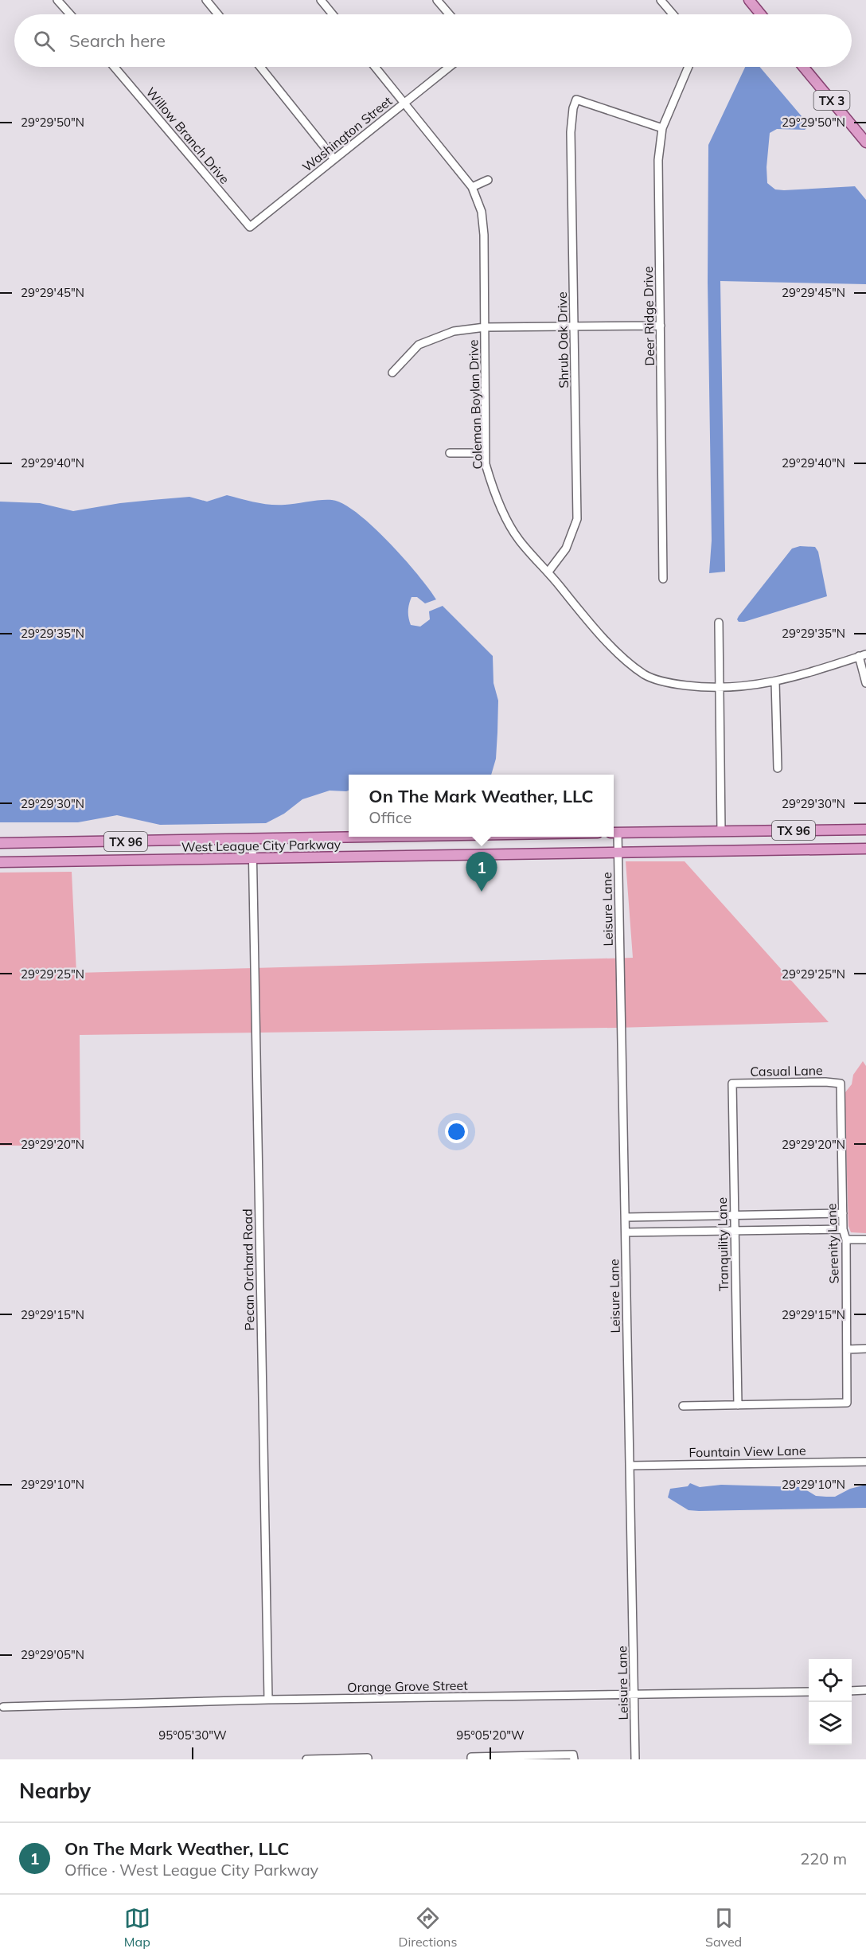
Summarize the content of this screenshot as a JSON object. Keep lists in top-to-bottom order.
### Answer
{
  "streets": {
    "main road": ["TX 3", "TX 96", "West League City Parkway"],
    "street": [
      "Washington Street",
      "Willow Branch Drive",
      "Deer Ridge Drive",
      "Shrub Oak Drive",
      "Coleman Boylan Drive",
      "Leisure Lane",
      "Casual Lane",
      "Serenity Lane",
      "Tranquility Lane",
      "Pecan Orchard Road",
      "Fountain View Lane",
      "Orange Grove Street"
    ]
  },
  "crossings": [
    ["Washington Street", "Willow Branch Drive"],
    ["Washington Street", "Coleman Boylan Drive"],
    ["Deer Ridge Drive", "Shrub Oak Drive"],
    ["Shrub Oak Drive", "Coleman Boylan Drive"],
    ["TX 96", "Leisure Lane"],
    ["West League City Parkway", "Leisure Lane"],
    ["West League City Parkway", "Pecan Orchard Road"],
    ["Leisure Lane", "Fountain View Lane"],
    ["Leisure Lane", "Orange Grove Street"],
    ["Casual Lane", "Serenity Lane"],
    ["Casual Lane", "Tranquility Lane"],
    ["Serenity Lane", "Tranquility Lane"],
    ["Pecan Orchard Road", "Orange Grove Street"]
  ],
  "page": {
    "search": "Search here",
    "popup": ["On The Mark Weather, LLC", "Office"],
    "pins": "1",
    "heading": "Nearby",
    "list": [
      {
        "mark": "1",
        "name": "On The Mark Weather, LLC",
        "note": "Office · West League City Parkway",
        "value": "220 m"
      }
    ],
    "nav": ["Map", "Directions", "Saved"]
  },
  "coordinates": [
    "29°29'50\"N",
    "29°29'45\"N",
    "29°29'40\"N",
    "29°29'35\"N",
    "29°29'30\"N",
    "29°29'25\"N",
    "29°29'20\"N",
    "29°29'15\"N",
    "29°29'10\"N",
    "29°29'05\"N",
    "95°05'30\"W",
    "95°05'20\"W"
  ]
}
